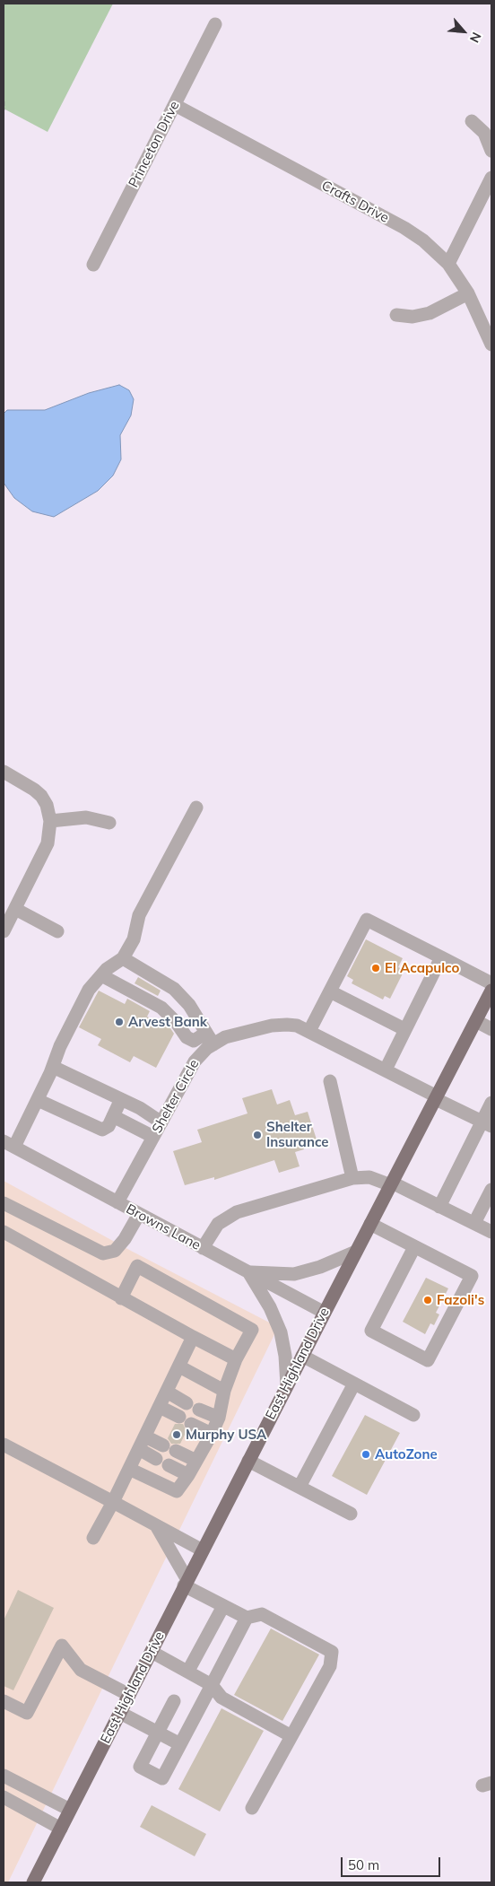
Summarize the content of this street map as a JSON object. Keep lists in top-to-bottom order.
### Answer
{
  "streets": {
    "main road": ["East Highland Drive"],
    "street": [
      "Princeton Drive",
      "Crafts Drive",
      "Shelter Circle",
      "Browns Lane"
    ]
  },
  "crossings": [
    ["Princeton Drive", "Crafts Drive"],
    ["Shelter Circle", "Browns Lane"],
    ["Shelter Circle", "East Highland Drive"],
    ["Browns Lane", "East Highland Drive"]
  ],
  "places": [
    "El Acapulco",
    "Arvest Bank",
    "Shelter Insurance",
    "Fazoli's",
    "Murphy USA",
    "AutoZone"
  ],
  "scale_bar": "50 m",
  "north": "bottom right"
}
